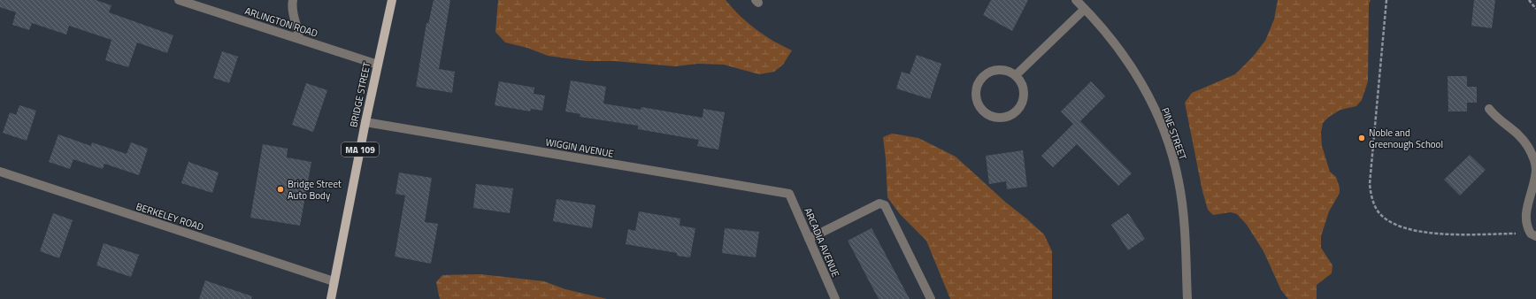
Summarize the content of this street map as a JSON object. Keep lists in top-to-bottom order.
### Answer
{
  "streets": {
    "main road": ["BRIDGE STREET", "MA 109"],
    "street": [
      "ARLINGTON ROAD",
      "PINE STREET",
      "WIGGIN AVENUE",
      "BERKELEY ROAD",
      "ARCADIA AVENUE"
    ]
  },
  "crossings": [
    ["ARLINGTON ROAD", "BRIDGE STREET"],
    ["BRIDGE STREET", "WIGGIN AVENUE"],
    ["BRIDGE STREET", "BERKELEY ROAD"],
    ["WIGGIN AVENUE", "ARCADIA AVENUE"]
  ],
  "places": ["Noble and Greenough School", "Bridge Street Auto Body"]
}
